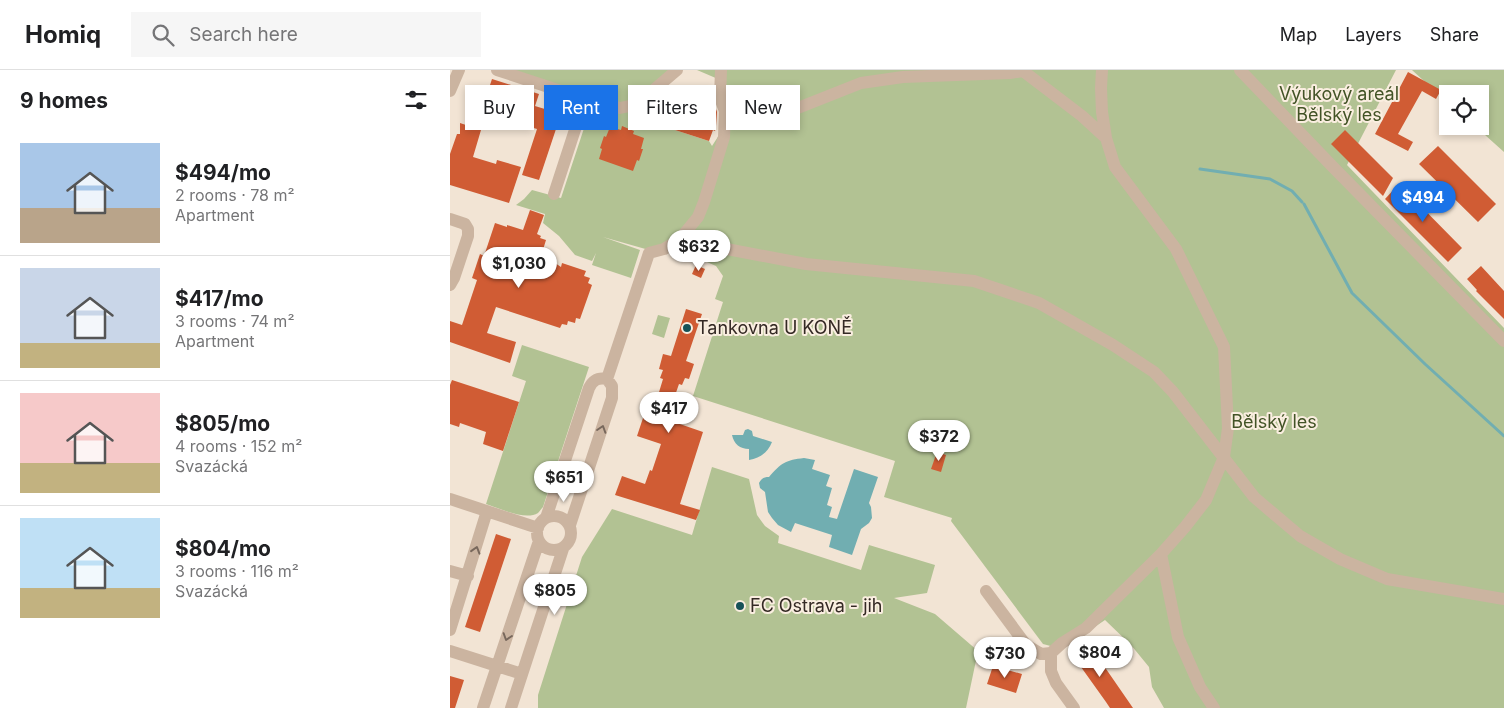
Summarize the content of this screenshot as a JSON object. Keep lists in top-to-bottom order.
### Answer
{
  "parks": ["Výukový areál Bělský les", "Bělský les"],
  "places": ["Tankovna U KONĚ", "FC Ostrava - jih"],
  "page": {
    "header": "Homiq",
    "search": "Search here",
    "nav": ["Map", "Layers", "Share"],
    "heading": "9 homes",
    "chip": [
      "Buy",
      "Rent",
      "Filters",
      "New"
    ],
    "list": [
      {
        "name": "$494/mo",
        "note": "2 rooms · 78 m² · Apartment"
      },
      {
        "name": "$417/mo",
        "note": "3 rooms · 74 m² · Apartment"
      },
      {
        "name": "$805/mo",
        "note": "4 rooms · 152 m² · Svazácká"
      },
      {
        "name": "$804/mo",
        "note": "3 rooms · 116 m² · Svazácká"
      }
    ],
    "price": [
      "$494",
      "$632",
      "$1,030",
      "$417",
      "$372",
      "$651",
      "$805",
      "$804",
      "$730"
    ]
  }
}
